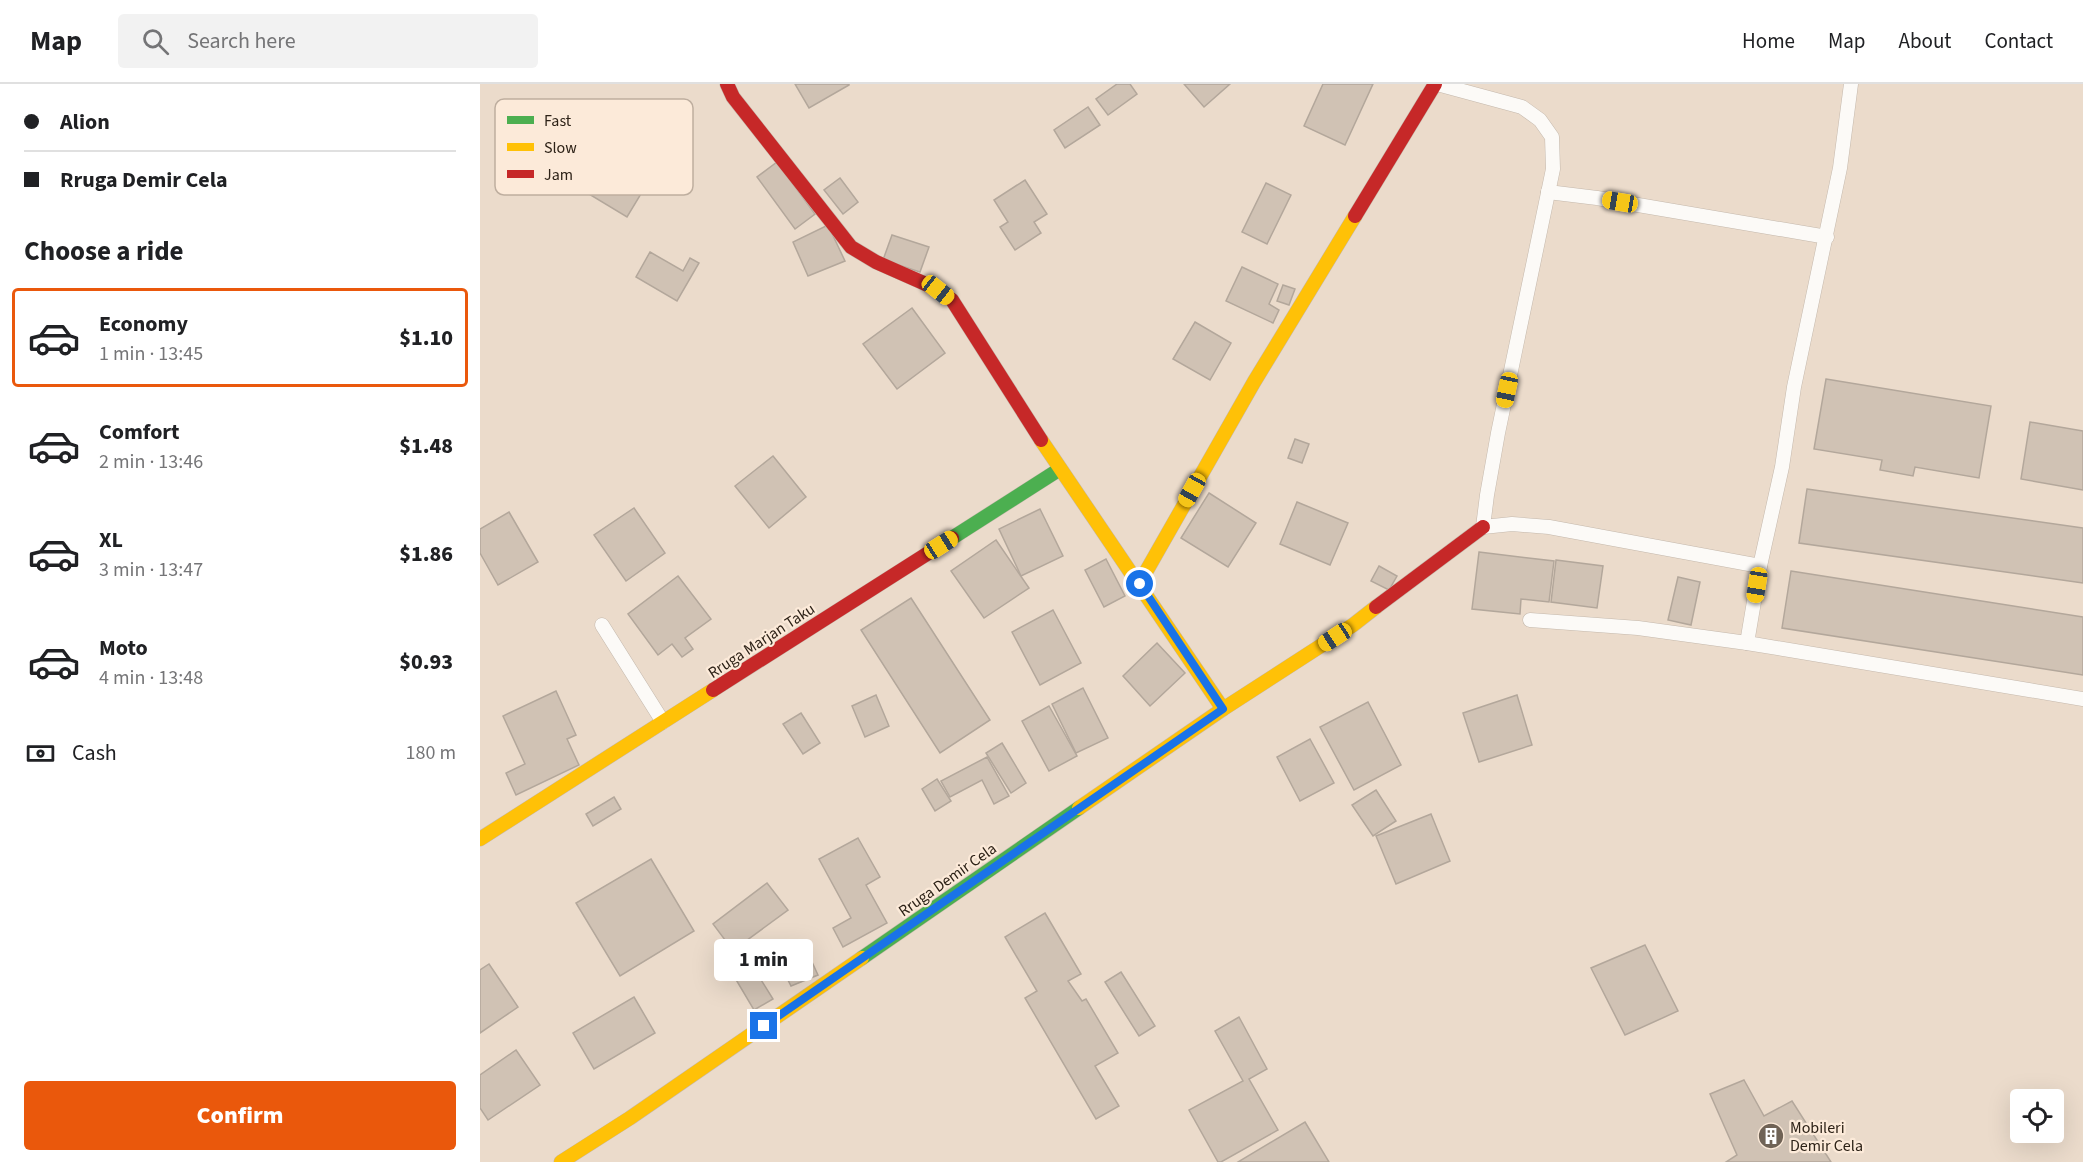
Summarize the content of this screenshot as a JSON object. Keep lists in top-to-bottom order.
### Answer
{
  "streets": {
    "street": ["Rruga Marjan Taku", "Rruga Demir Cela"]
  },
  "places": {
    "building": ["Mobileri Demir Cela"]
  },
  "legend": ["Fast", "Slow", "Jam"],
  "page": {
    "header": "Map",
    "search": "Search here",
    "nav": [
      "Home",
      "Map",
      "About",
      "Contact"
    ],
    "banner": ["Alion", "Rruga Demir Cela"],
    "heading": "Choose a ride",
    "list": [
      {
        "name": "Economy",
        "note": "1 min · 13:45",
        "value": "$1.10"
      },
      {
        "name": "Comfort",
        "note": "2 min · 13:46",
        "value": "$1.48"
      },
      {
        "name": "XL",
        "note": "3 min · 13:47",
        "value": "$1.86"
      },
      {
        "name": "Moto",
        "note": "4 min · 13:48",
        "value": "$0.93"
      }
    ],
    "pay": ["Cash", "180 m"],
    "bubble": "1 min",
    "buttons": "Confirm"
  }
}
